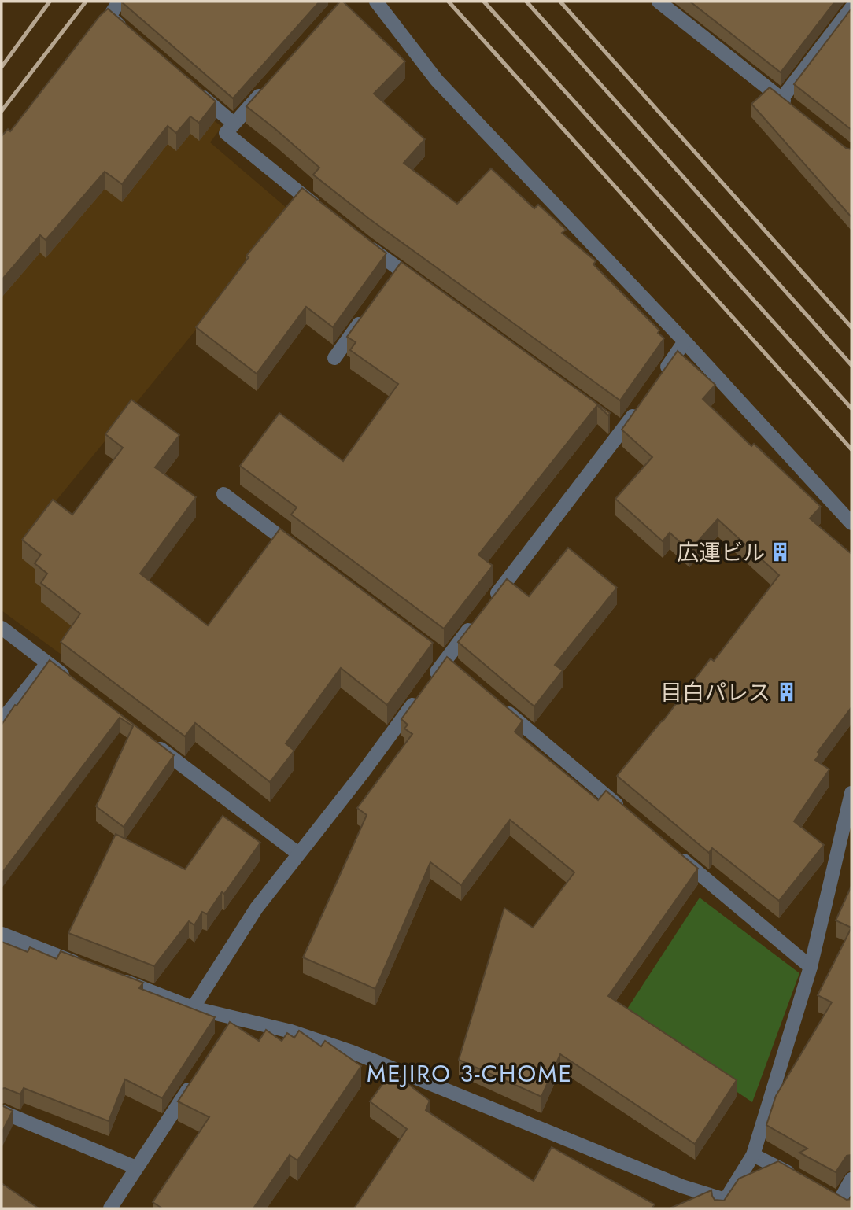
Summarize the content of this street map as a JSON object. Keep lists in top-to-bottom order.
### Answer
{
  "districts": ["MEJIRO 3-CHOME"],
  "places": {
    "building": ["広運ビル", "目白パレス"]
  }
}
